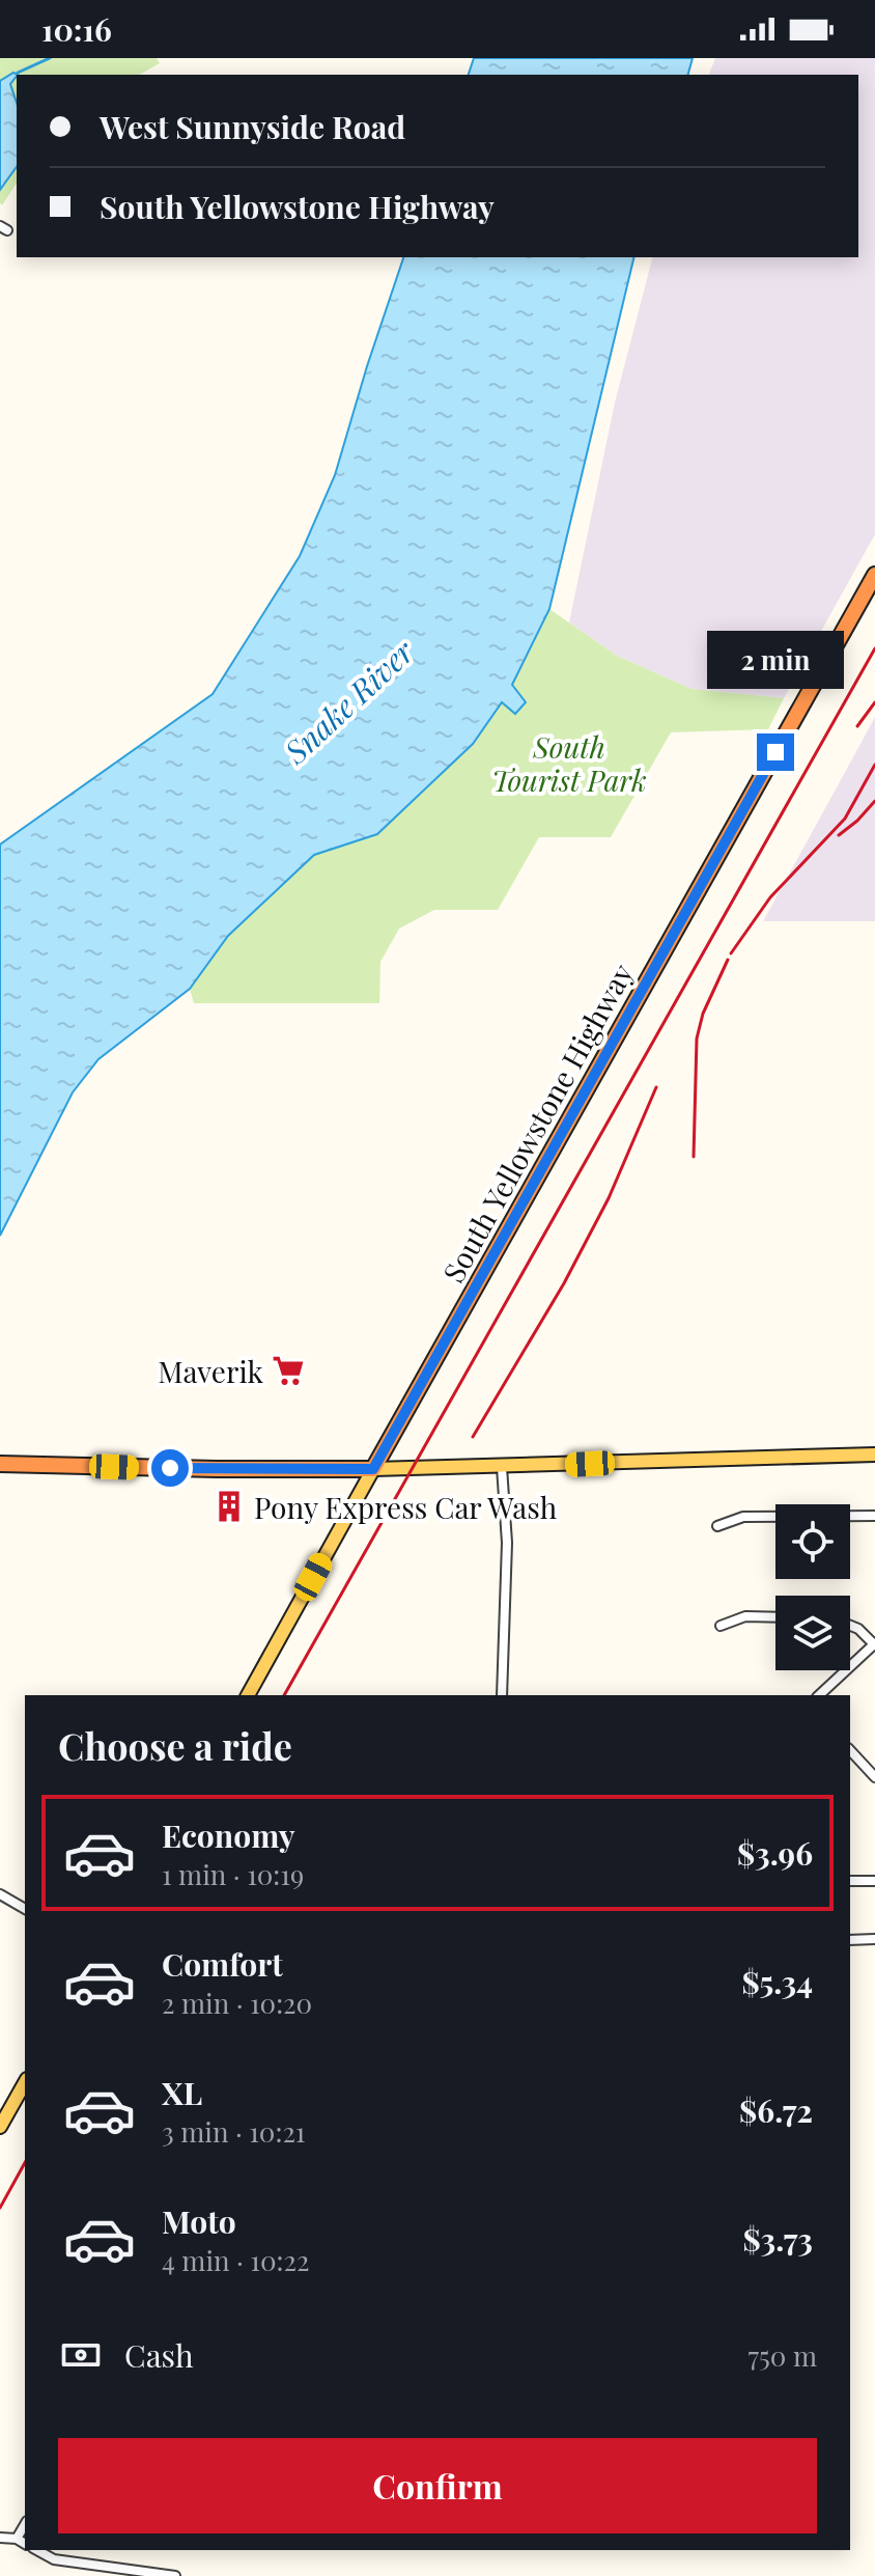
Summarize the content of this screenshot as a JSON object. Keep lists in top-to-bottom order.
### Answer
{
  "streets": {
    "highway": ["South Yellowstone Highway"]
  },
  "water": ["Snake River"],
  "parks": ["South Tourist Park"],
  "places": {
    "supermarket": ["Maverik"],
    "building": ["Pony Express Car Wash"]
  },
  "page": {
    "status": "10:16",
    "banner": ["West Sunnyside Road", "South Yellowstone Highway"],
    "bubble": "2 min",
    "heading": "Choose a ride",
    "list": [
      {
        "name": "Economy",
        "note": "1 min · 10:19",
        "value": "$3.96"
      },
      {
        "name": "Comfort",
        "note": "2 min · 10:20",
        "value": "$5.34"
      },
      {
        "name": "XL",
        "note": "3 min · 10:21",
        "value": "$6.72"
      },
      {
        "name": "Moto",
        "note": "4 min · 10:22",
        "value": "$3.73"
      }
    ],
    "pay": ["Cash", "750 m"],
    "buttons": "Confirm"
  }
}
